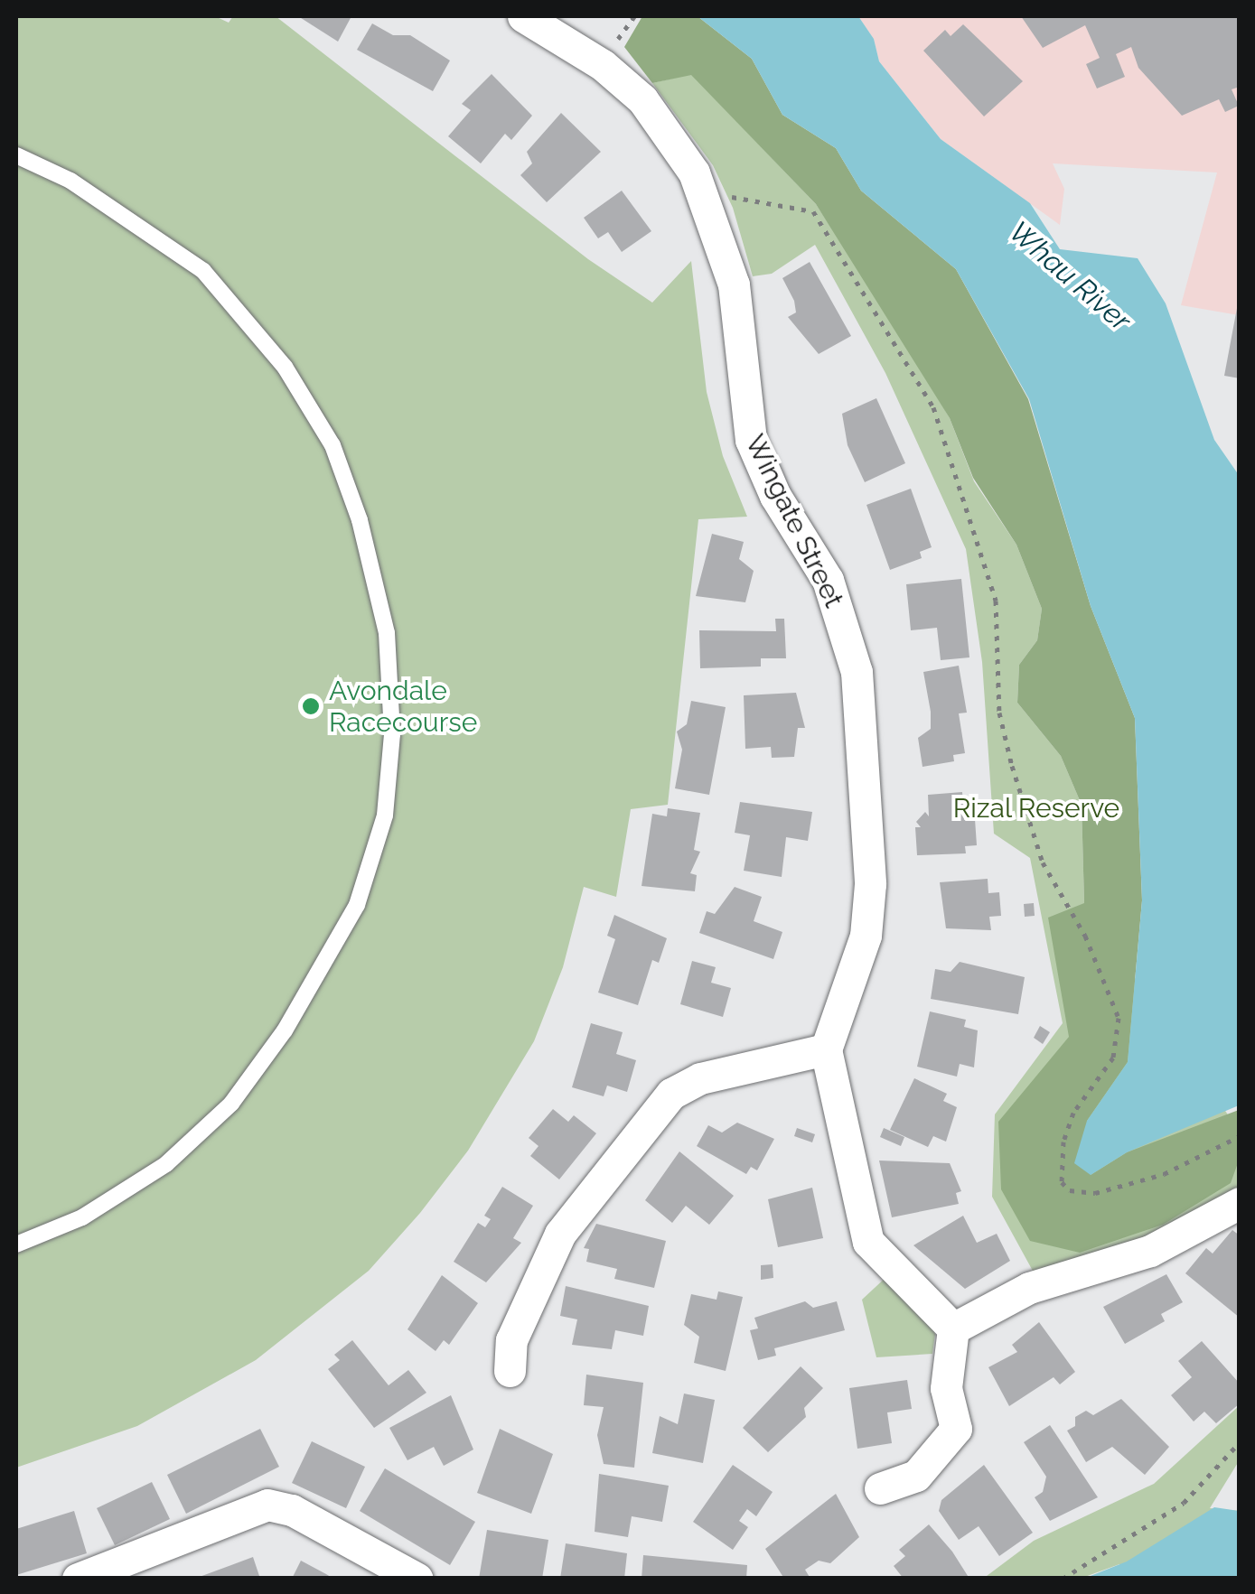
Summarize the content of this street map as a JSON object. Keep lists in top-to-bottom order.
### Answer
{
  "streets": {
    "street": ["Wingate Street"]
  },
  "water": ["Whau River"],
  "parks": ["Rizal Reserve"],
  "places": ["Avondale Racecourse"]
}
